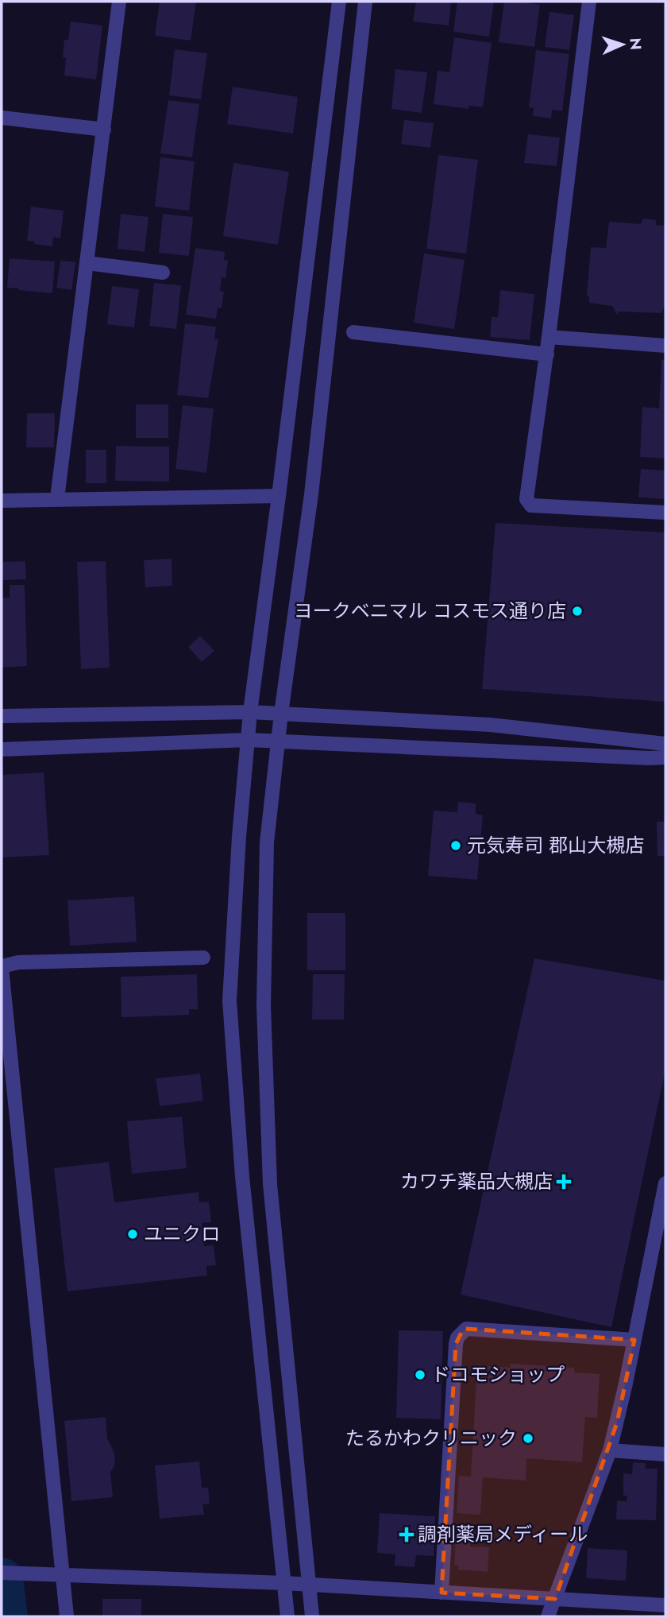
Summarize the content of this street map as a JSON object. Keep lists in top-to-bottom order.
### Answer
{
  "places": {
    "other": [
      "ヨークベニマル コスモス通り店",
      "元気寿司 郡山大槻店",
      "ユニクロ",
      "ドコモショップ",
      "たるかわクリニック"
    ],
    "health": ["カワチ薬品大槻店", "調剤薬局メディール"]
  },
  "north": "right"
}
